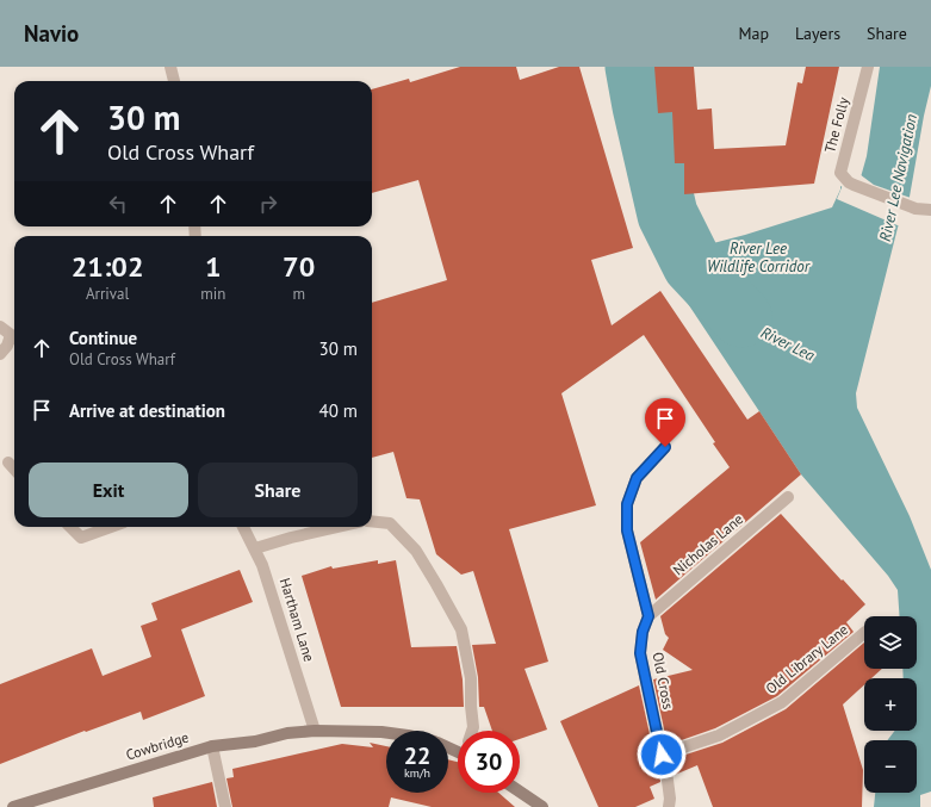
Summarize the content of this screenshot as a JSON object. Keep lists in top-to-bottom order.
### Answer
{
  "streets": {
    "main road": ["Cowbridge"],
    "street": [
      "The Folly",
      "Nicholas Lane",
      "Hartham Lane",
      "Old Library Lane",
      "Old Cross"
    ]
  },
  "crossings": [
    ["Nicholas Lane", "Old Cross"],
    ["Hartham Lane", "Cowbridge"],
    ["Old Library Lane", "Old Cross"]
  ],
  "water": ["River Lee Navigation", "River Lee Wildlife Corridor", "River Lea"],
  "page": {
    "header": "Navio",
    "nav": ["Map", "Layers", "Share"],
    "turn": ["30 m", "Old Cross Wharf"],
    "eta": [
      "21:02",
      "Arrival",
      "1",
      "min",
      "70",
      "m"
    ],
    "list": [
      {
        "name": "Continue",
        "note": "Old Cross Wharf",
        "value": "30 m"
      },
      {
        "name": "Arrive at destination",
        "value": "40 m"
      }
    ],
    "buttons": ["Exit", "Share"],
    "map_buttons": ["+", "−"],
    "speed": "22 km/h",
    "limit": "30"
  }
}
